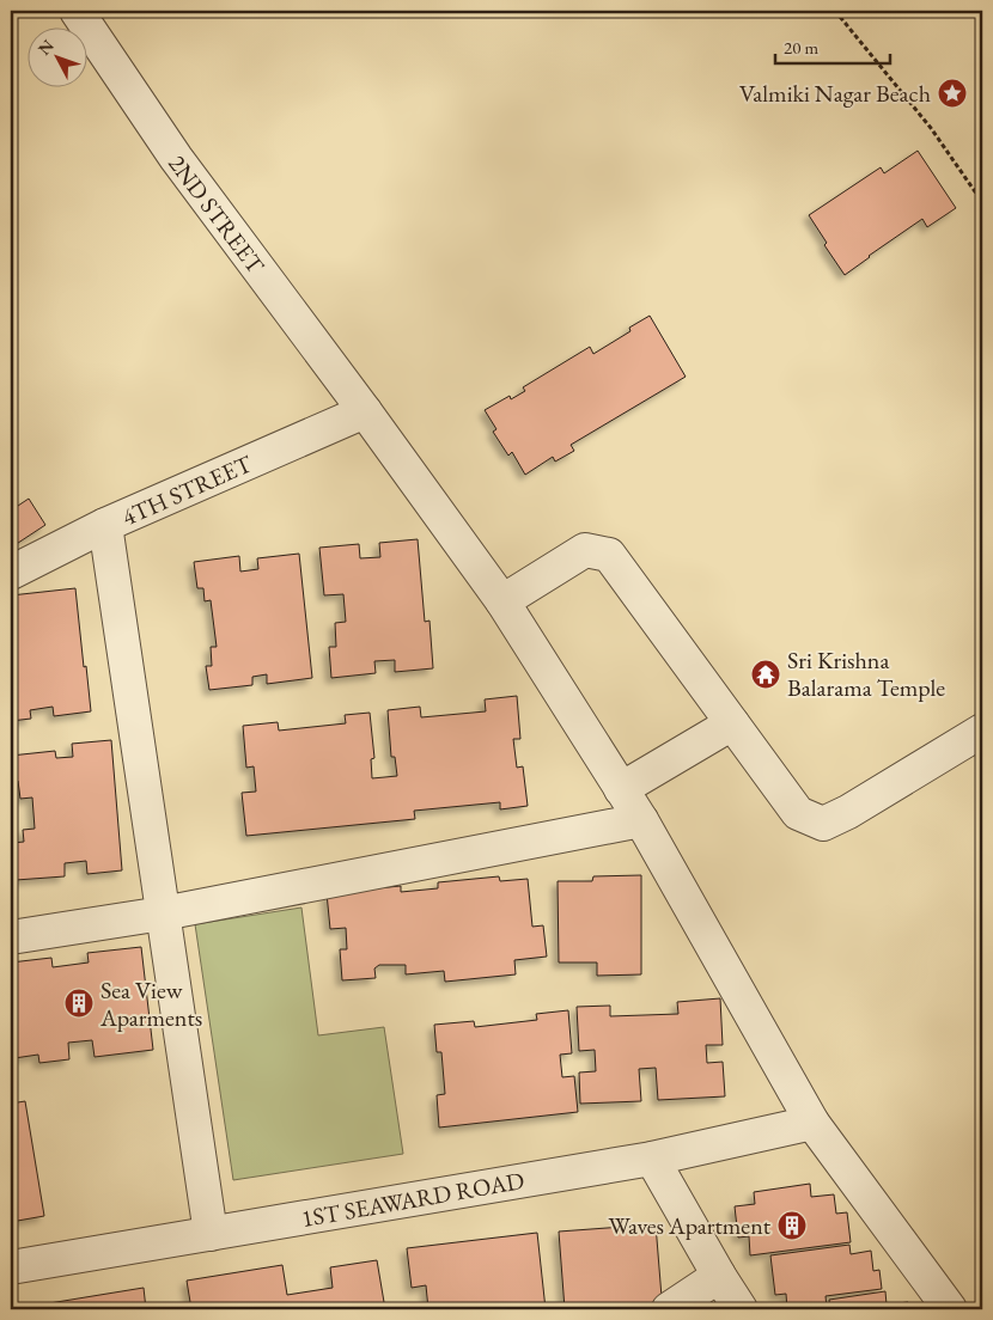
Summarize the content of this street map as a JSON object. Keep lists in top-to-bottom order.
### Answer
{
  "streets": {
    "street": ["2ND STREET", "4TH STREET", "1ST SEAWARD ROAD"]
  },
  "crossings": [
    ["2ND STREET", "4TH STREET"],
    ["2ND STREET", "1ST SEAWARD ROAD"]
  ],
  "places": {
    "place": ["Valmiki Nagar Beach"],
    "temple": ["Sri Krishna Balarama Temple"],
    "building": ["Sea View Aparments", "Waves Apartment"]
  },
  "scale_bar": "20 m",
  "north": "top left"
}
